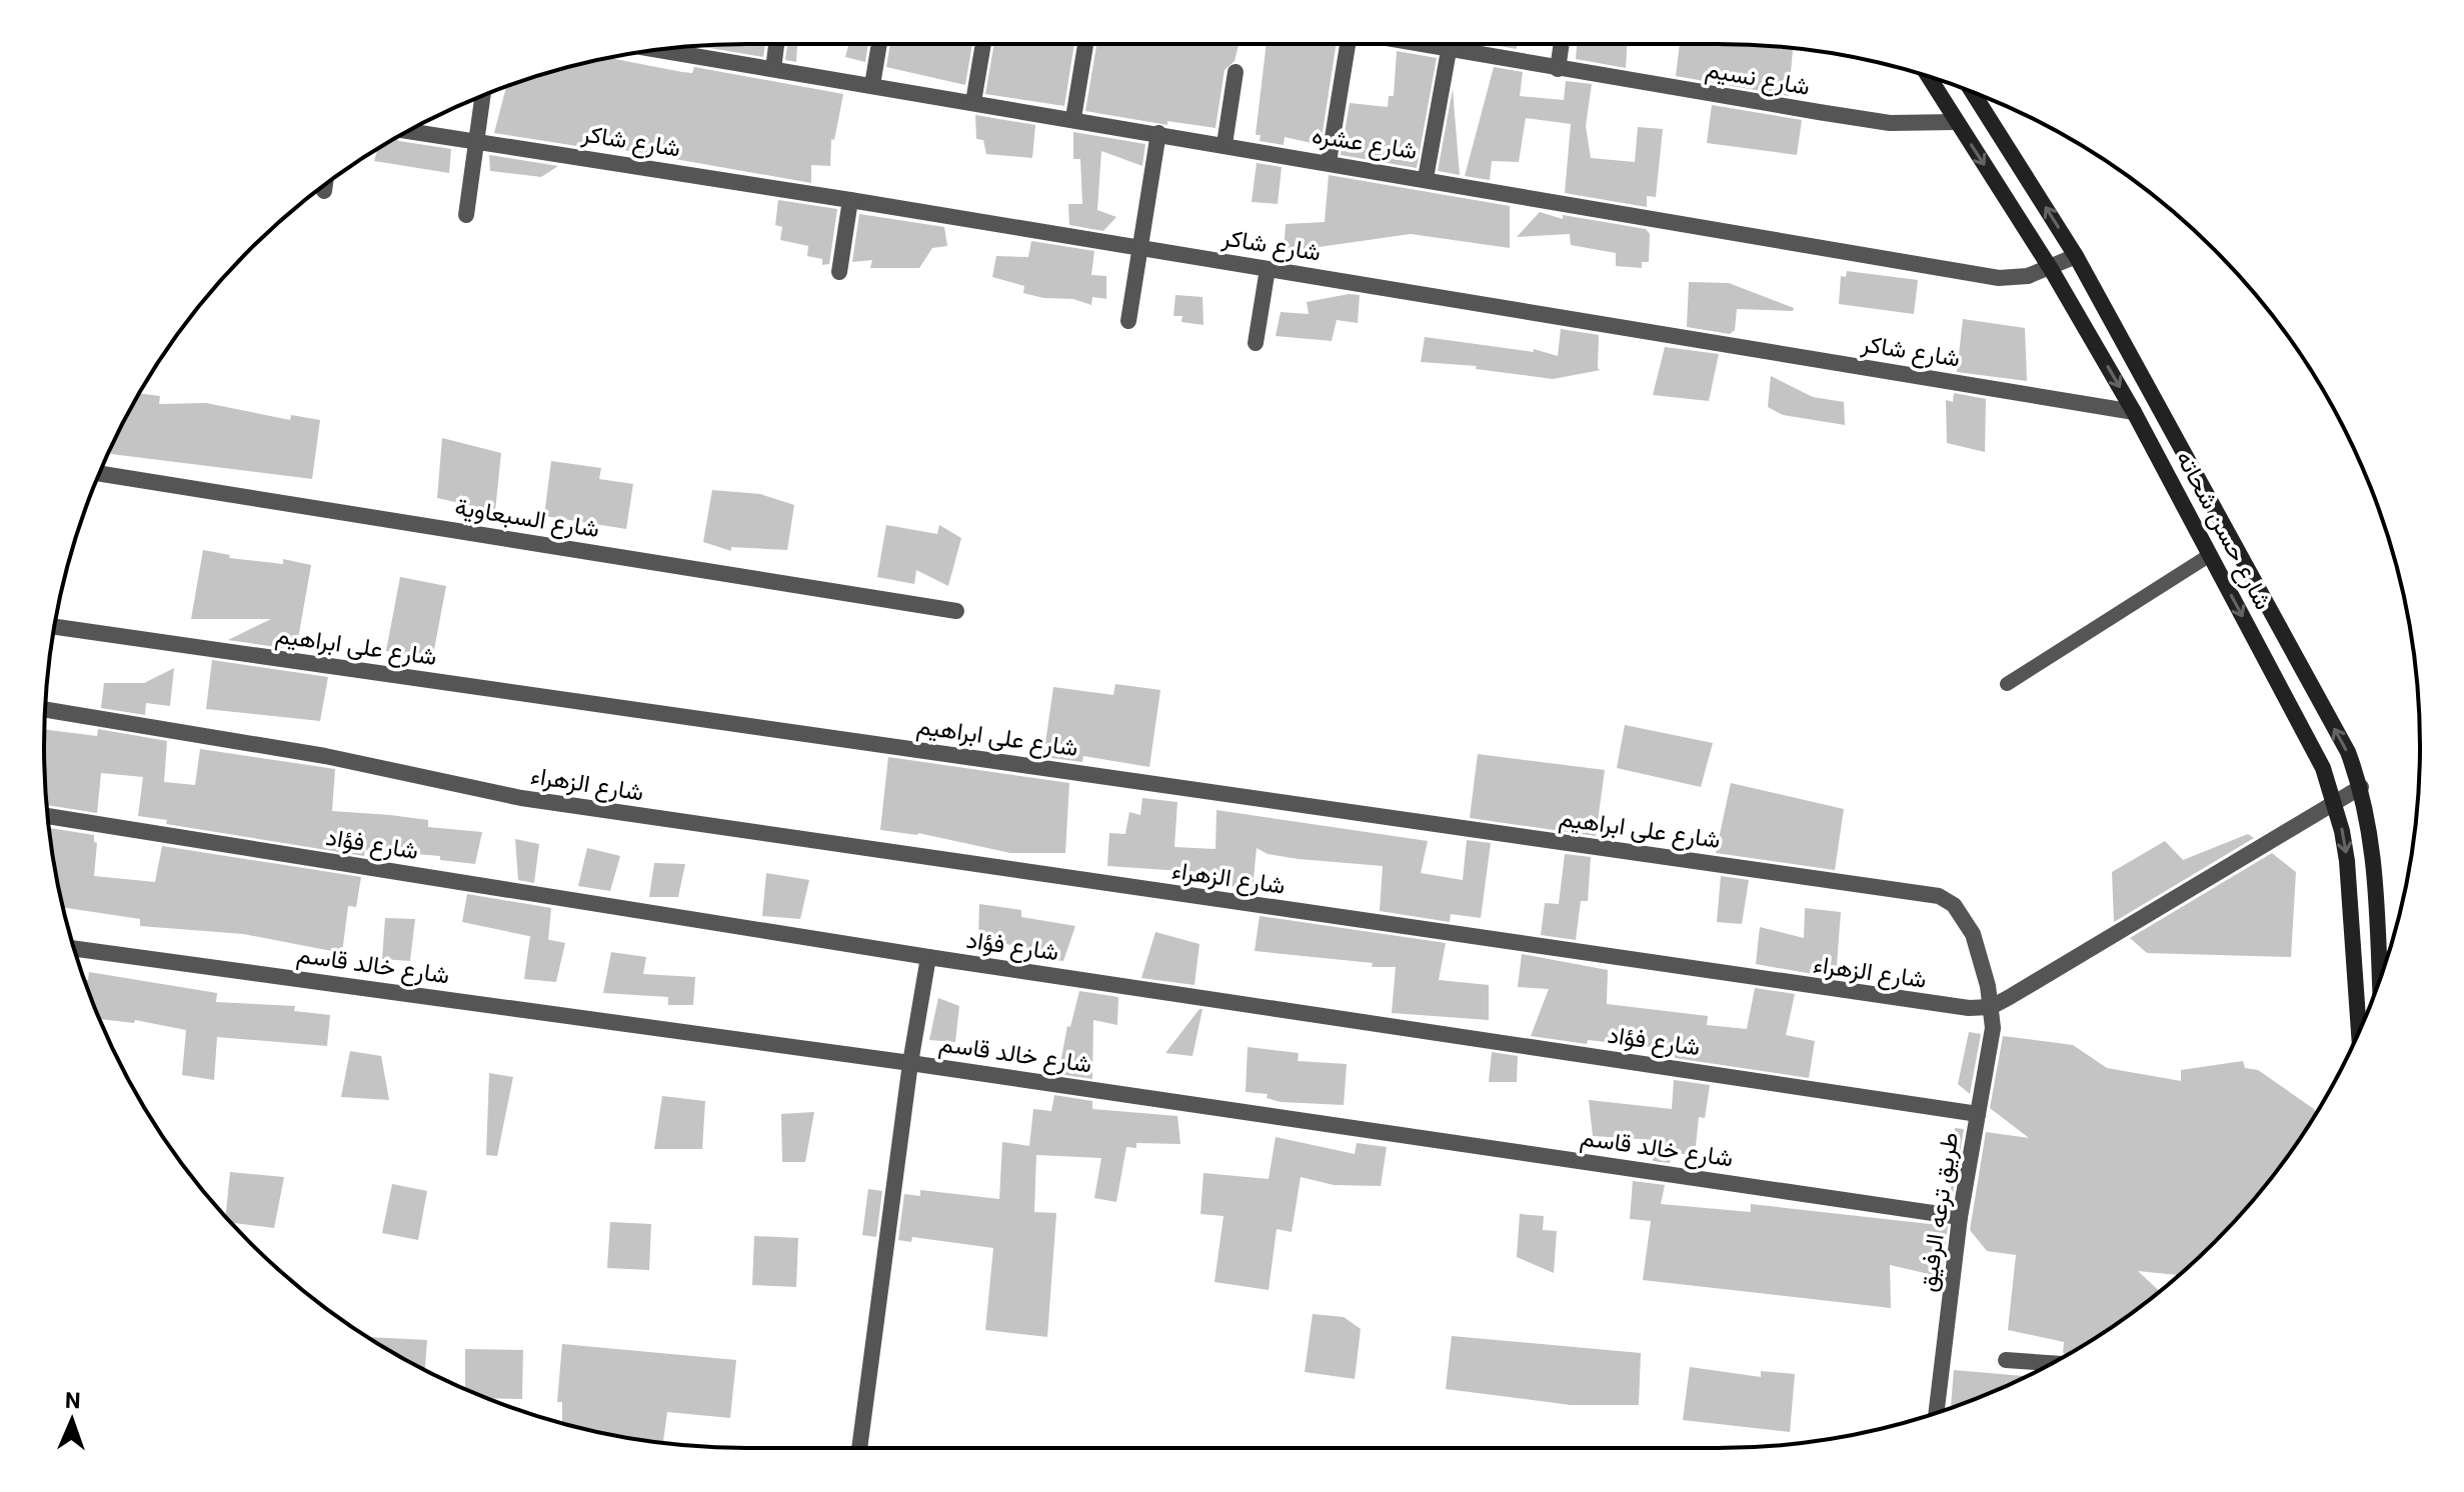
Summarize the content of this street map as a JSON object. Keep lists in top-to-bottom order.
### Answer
{
  "streets": {
    "main road": ["شارع حسن شحاته"],
    "street": [
      "شارع نسيم",
      "شارع شاكر",
      "شارع عشره",
      "شارع السبعاوية",
      "شارع على ابراهيم",
      "شارع الزهراء",
      "شارع فؤاد",
      "شارع خالد قاسم",
      "طريق ترعه الرفيق"
    ]
  },
  "crossings": [
    ["شارع نسيم", "شارع حسن شحاته"],
    ["شارع شاكر", "شارع حسن شحاته"],
    ["شارع عشره", "شارع حسن شحاته"],
    ["شارع على ابراهيم", "طريق ترعه الرفيق"],
    ["شارع الزهراء", "طريق ترعه الرفيق"],
    ["شارع فؤاد", "طريق ترعه الرفيق"],
    ["شارع خالد قاسم", "طريق ترعه الرفيق"]
  ],
  "north": "top"
}
